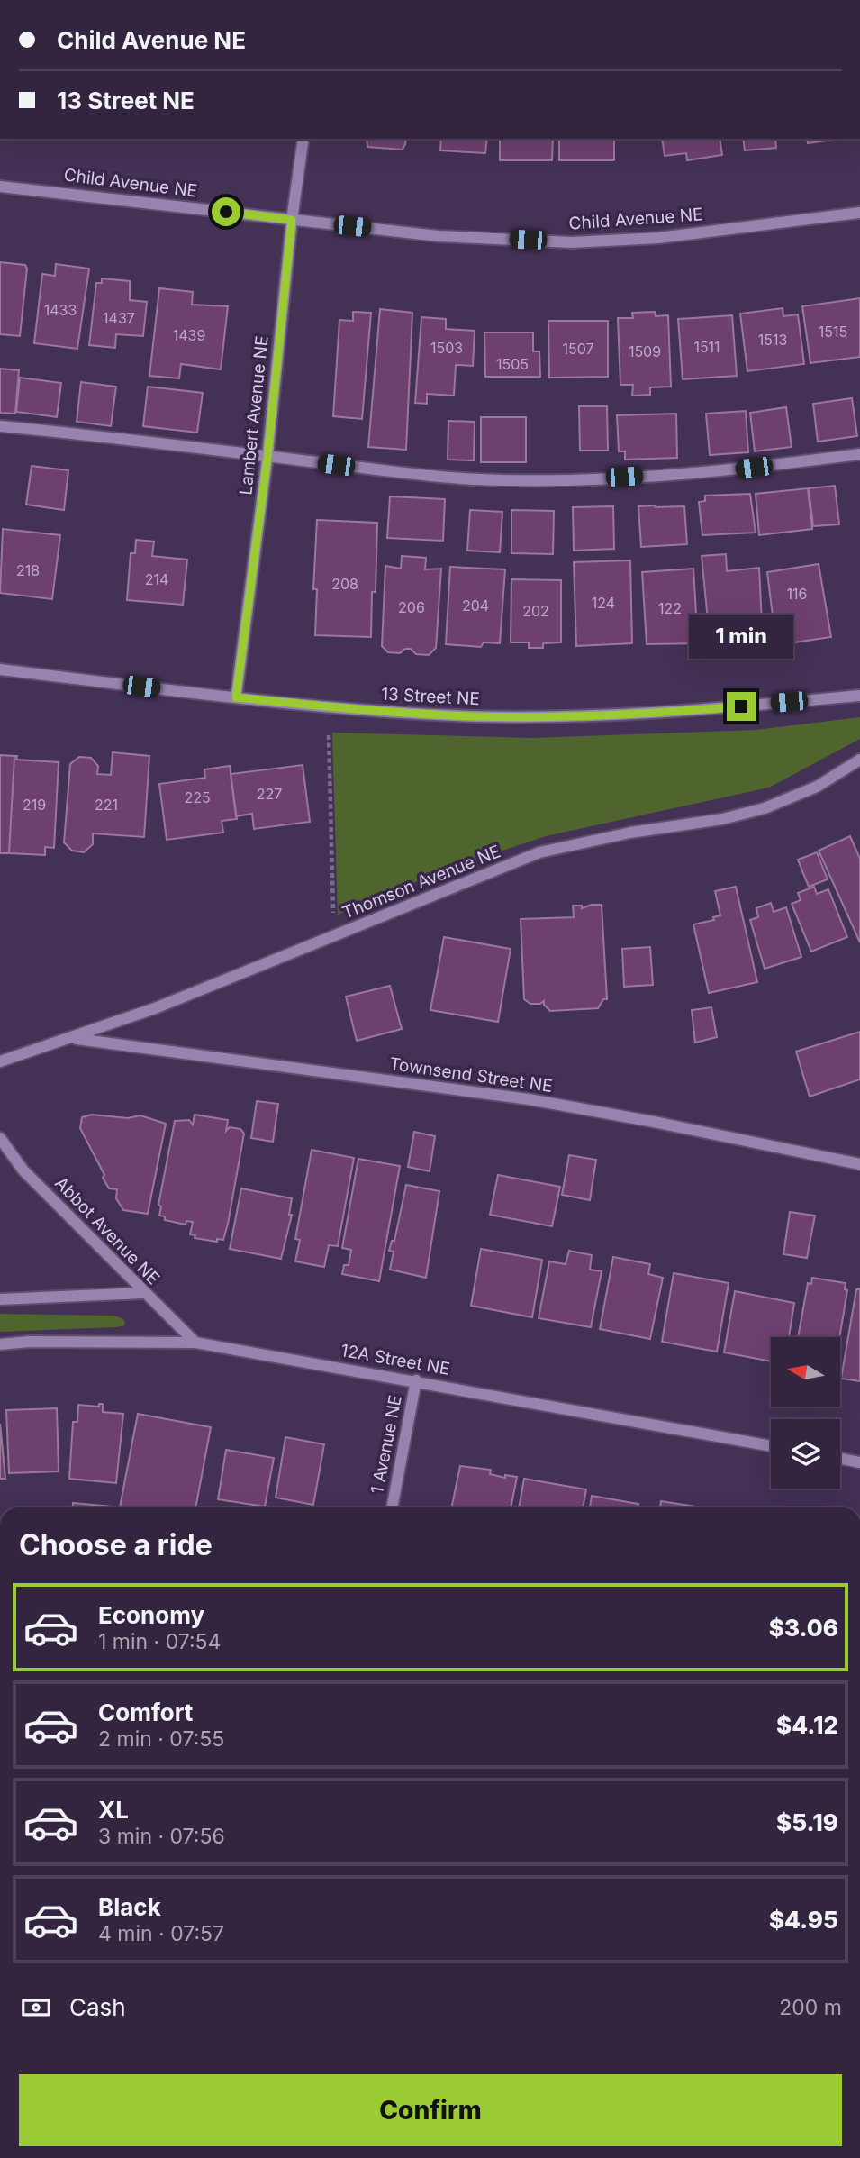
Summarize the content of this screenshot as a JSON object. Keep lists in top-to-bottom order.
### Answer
{
  "streets": {
    "street": [
      "Child Avenue NE",
      "Lambert Avenue NE",
      "13 Street NE",
      "Thomson Avenue NE",
      "Townsend Street NE",
      "Abbot Avenue NE",
      "12A Street NE",
      "1 Avenue NE"
    ]
  },
  "crossings": [
    ["Child Avenue NE", "Lambert Avenue NE"],
    ["Lambert Avenue NE", "13 Street NE"],
    ["Thomson Avenue NE", "Townsend Street NE"],
    ["Abbot Avenue NE", "12A Street NE"],
    ["12A Street NE", "1 Avenue NE"]
  ],
  "house_numbers": [
    "1433",
    "1437",
    "1515",
    "1439",
    "1513",
    "1511",
    "1503",
    "1507",
    "1509",
    "1505",
    "218",
    "214",
    "208",
    "116",
    "124",
    "204",
    "206",
    "122",
    "202",
    "227",
    "225",
    "219",
    "221"
  ],
  "north": "left",
  "page": {
    "banner": ["Child Avenue NE", "13 Street NE"],
    "bubble": "1 min",
    "heading": "Choose a ride",
    "list": [
      {
        "name": "Economy",
        "note": "1 min · 07:54",
        "value": "$3.06"
      },
      {
        "name": "Comfort",
        "note": "2 min · 07:55",
        "value": "$4.12"
      },
      {
        "name": "XL",
        "note": "3 min · 07:56",
        "value": "$5.19"
      },
      {
        "name": "Black",
        "note": "4 min · 07:57",
        "value": "$4.95"
      }
    ],
    "pay": ["Cash", "200 m"],
    "buttons": "Confirm"
  }
}
